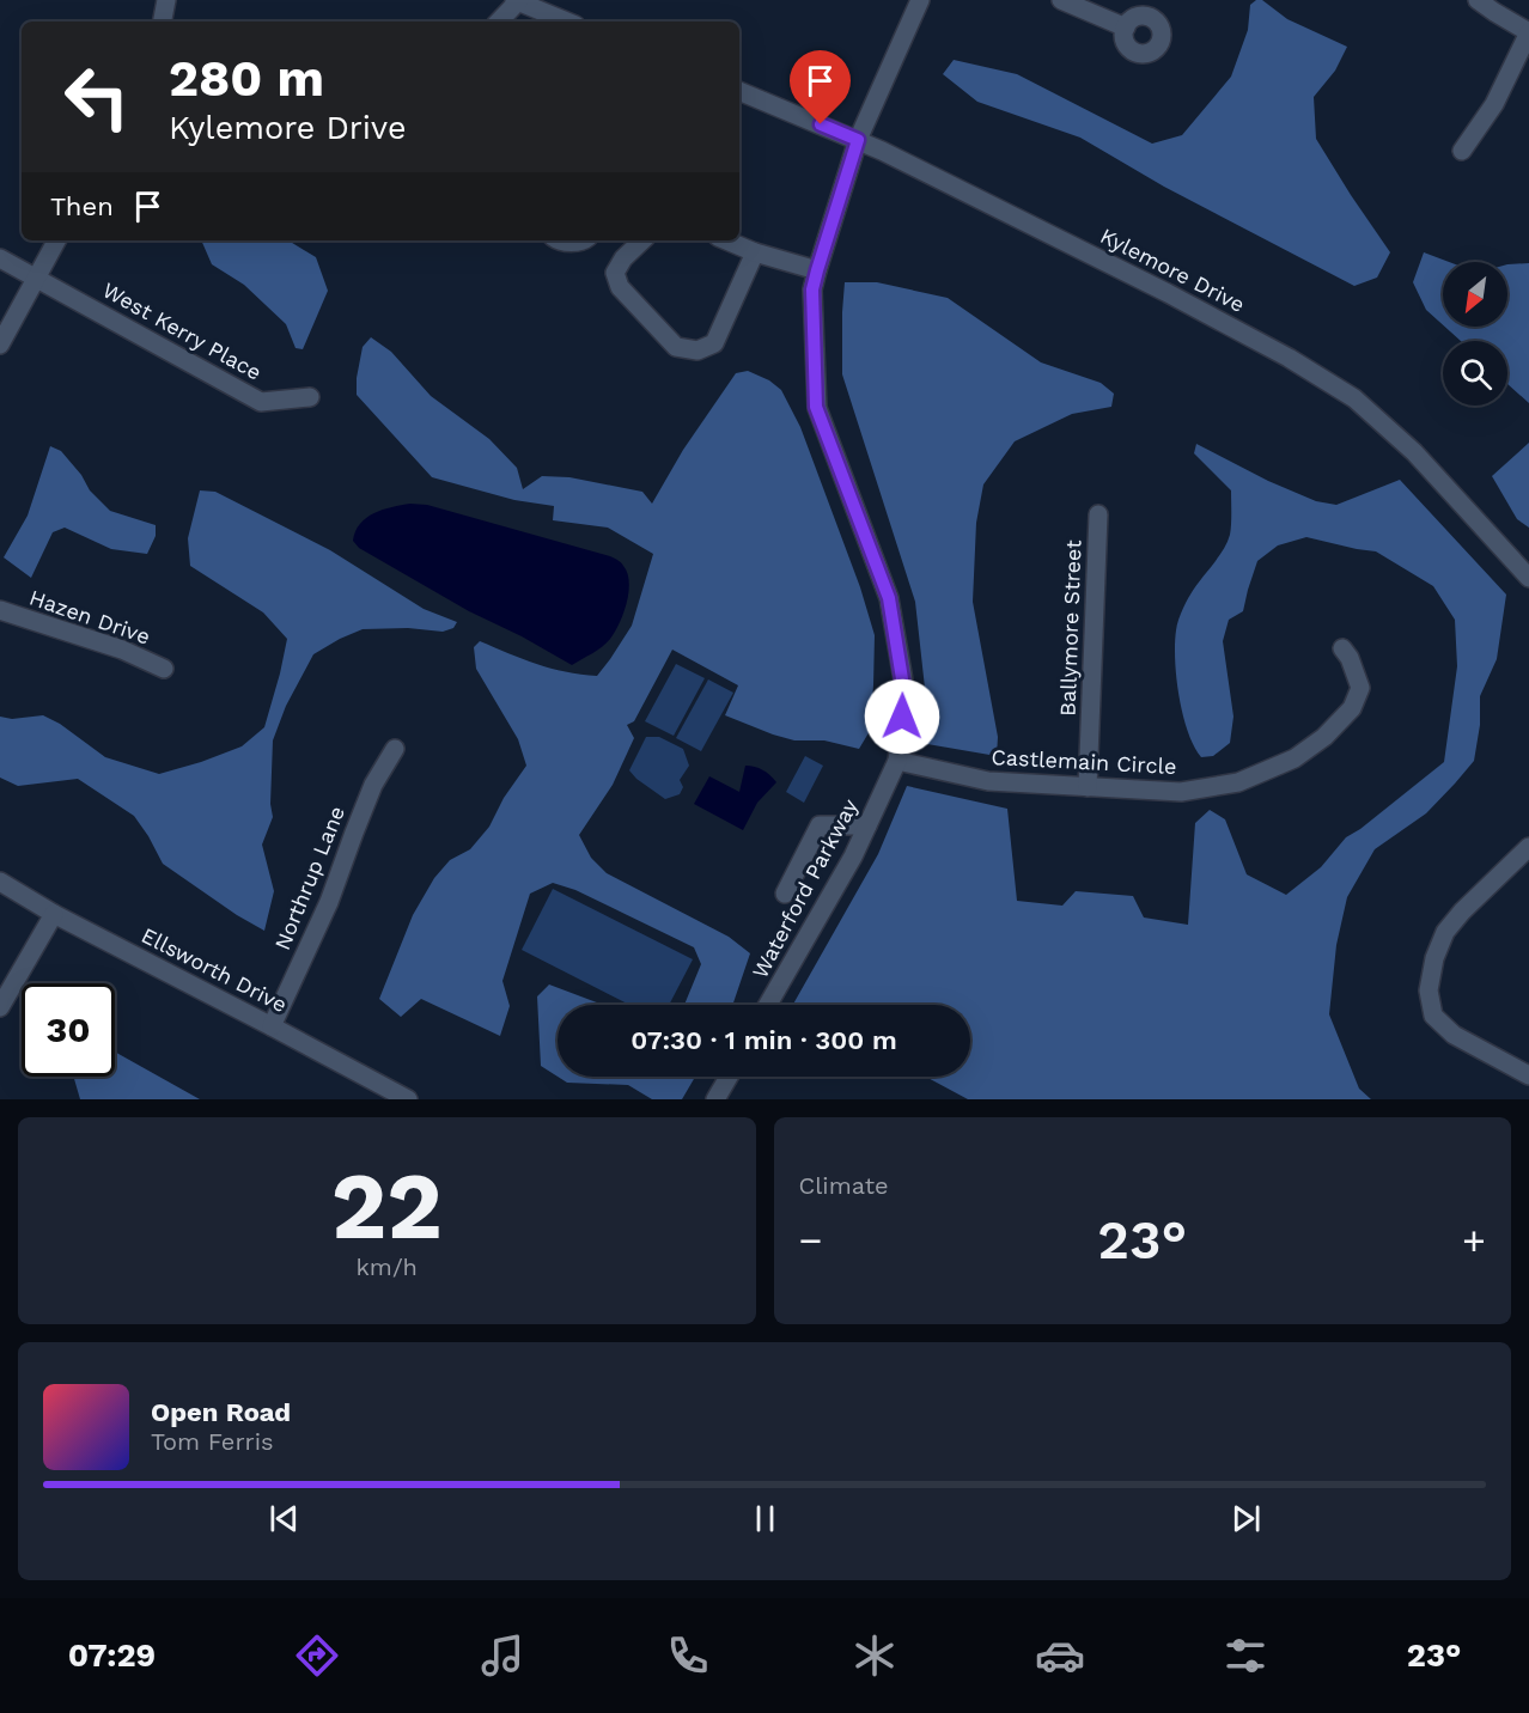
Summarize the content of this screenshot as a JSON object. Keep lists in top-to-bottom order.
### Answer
{
  "streets": {
    "street": [
      "Kylemore Drive",
      "West Kerry Place",
      "Hazen Drive",
      "Ballymore Street",
      "Castlemain Circle",
      "Northrup Lane",
      "Waterford Parkway",
      "Ellsworth Drive"
    ]
  },
  "crossings": [
    ["Kylemore Drive", "Waterford Parkway"],
    ["Ballymore Street", "Castlemain Circle"],
    ["Castlemain Circle", "Waterford Parkway"],
    ["Northrup Lane", "Ellsworth Drive"]
  ],
  "north": "bottom left",
  "page": {
    "turn": ["280 m", "Kylemore Drive"],
    "then": "Then",
    "limit": "30",
    "trip": "07:30 · 1 min · 300 m",
    "tile": [
      ["22", "km/h"],
      "Climate"
    ],
    "heat": ["−", "23°", "+"],
    "song": ["Open Road", "Tom Ferris"],
    "tabs": ["07:29", "23°"]
  }
}
